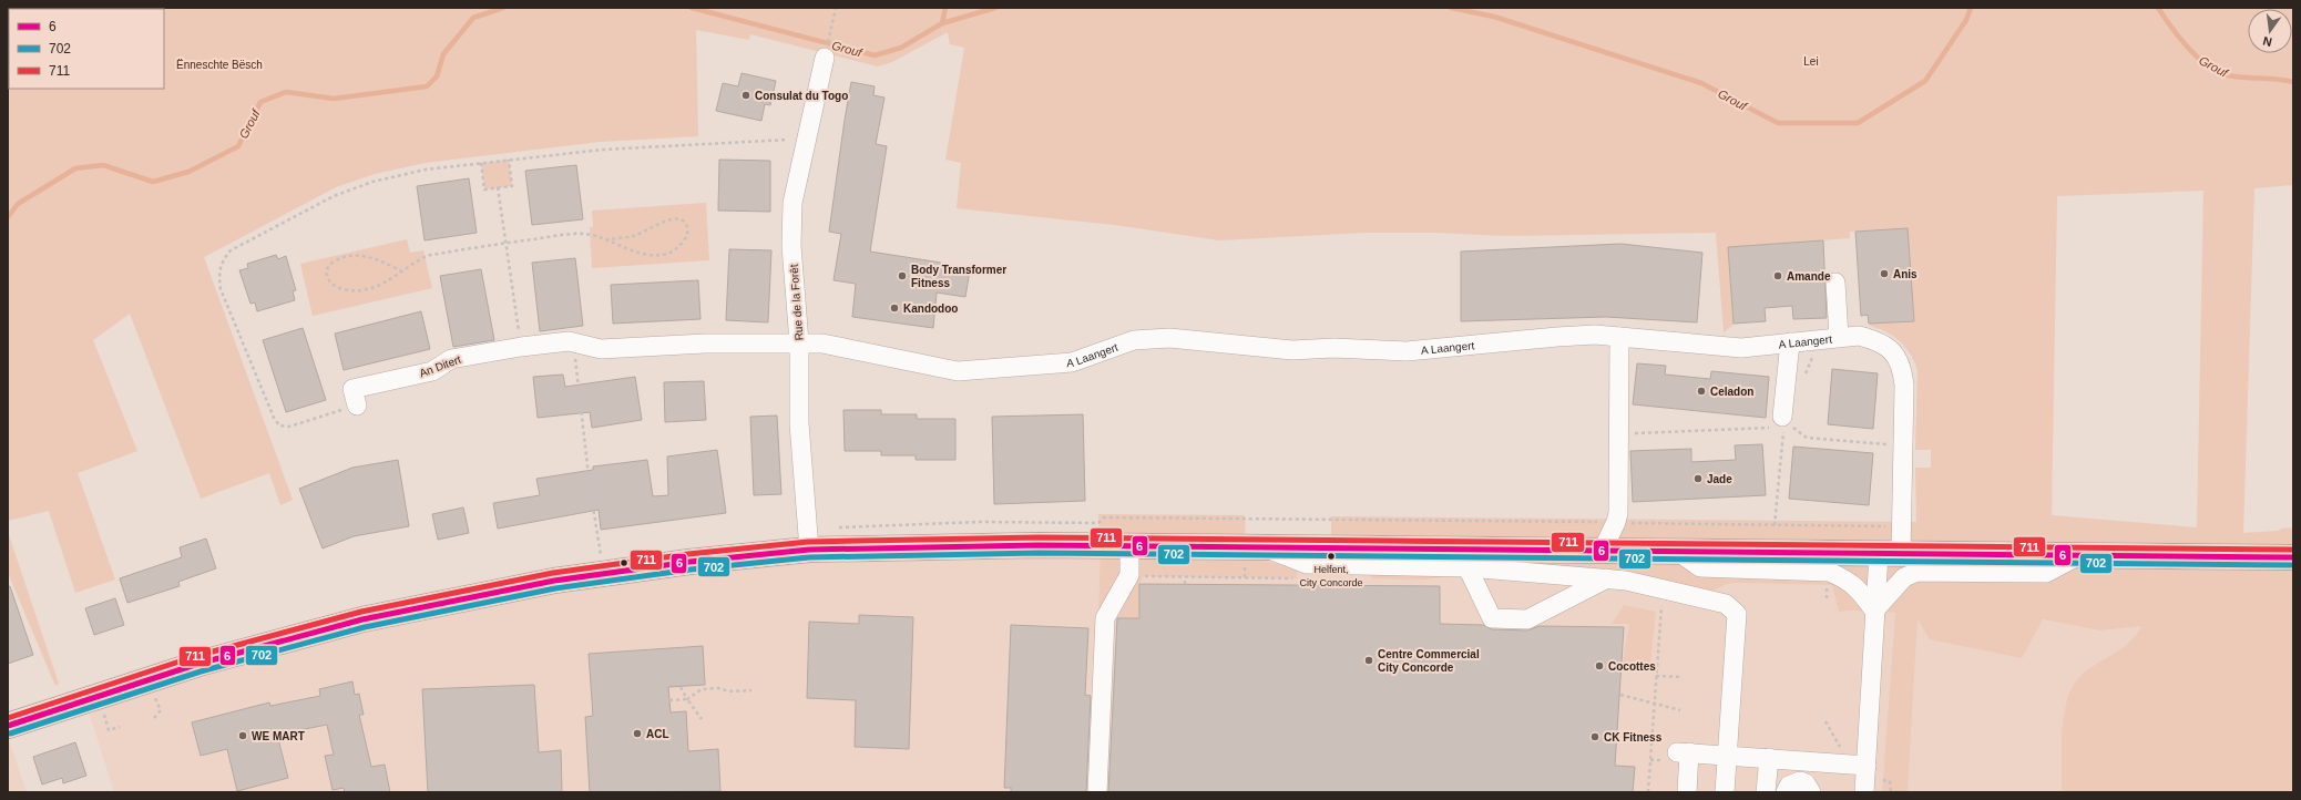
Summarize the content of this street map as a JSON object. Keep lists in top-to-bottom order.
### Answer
{
  "streets": {
    "street": ["Rue de la Forêt", "A Laangert", "An Ditert"]
  },
  "crossings": [
    ["Rue de la Forêt", "A Laangert"],
    ["Rue de la Forêt", "An Ditert"],
    ["A Laangert", "An Ditert"]
  ],
  "water": ["Grouf"],
  "parks": ["Lei", "Ënneschte Bësch"],
  "places": [
    "Consulat du Togo",
    "Anis",
    "Body Transformer Fitness",
    "Amande",
    "Kandodoo",
    "Celadon",
    "Jade",
    "Helfent, City Concorde",
    "Centre Commercial City Concorde",
    "Cocottes",
    "ACL",
    "WE MART",
    "CK Fitness"
  ],
  "lines": ["transit line 711", "transit line 6", "transit line 702"],
  "legend": ["6", "702", "711"],
  "north": "bottom"
}
